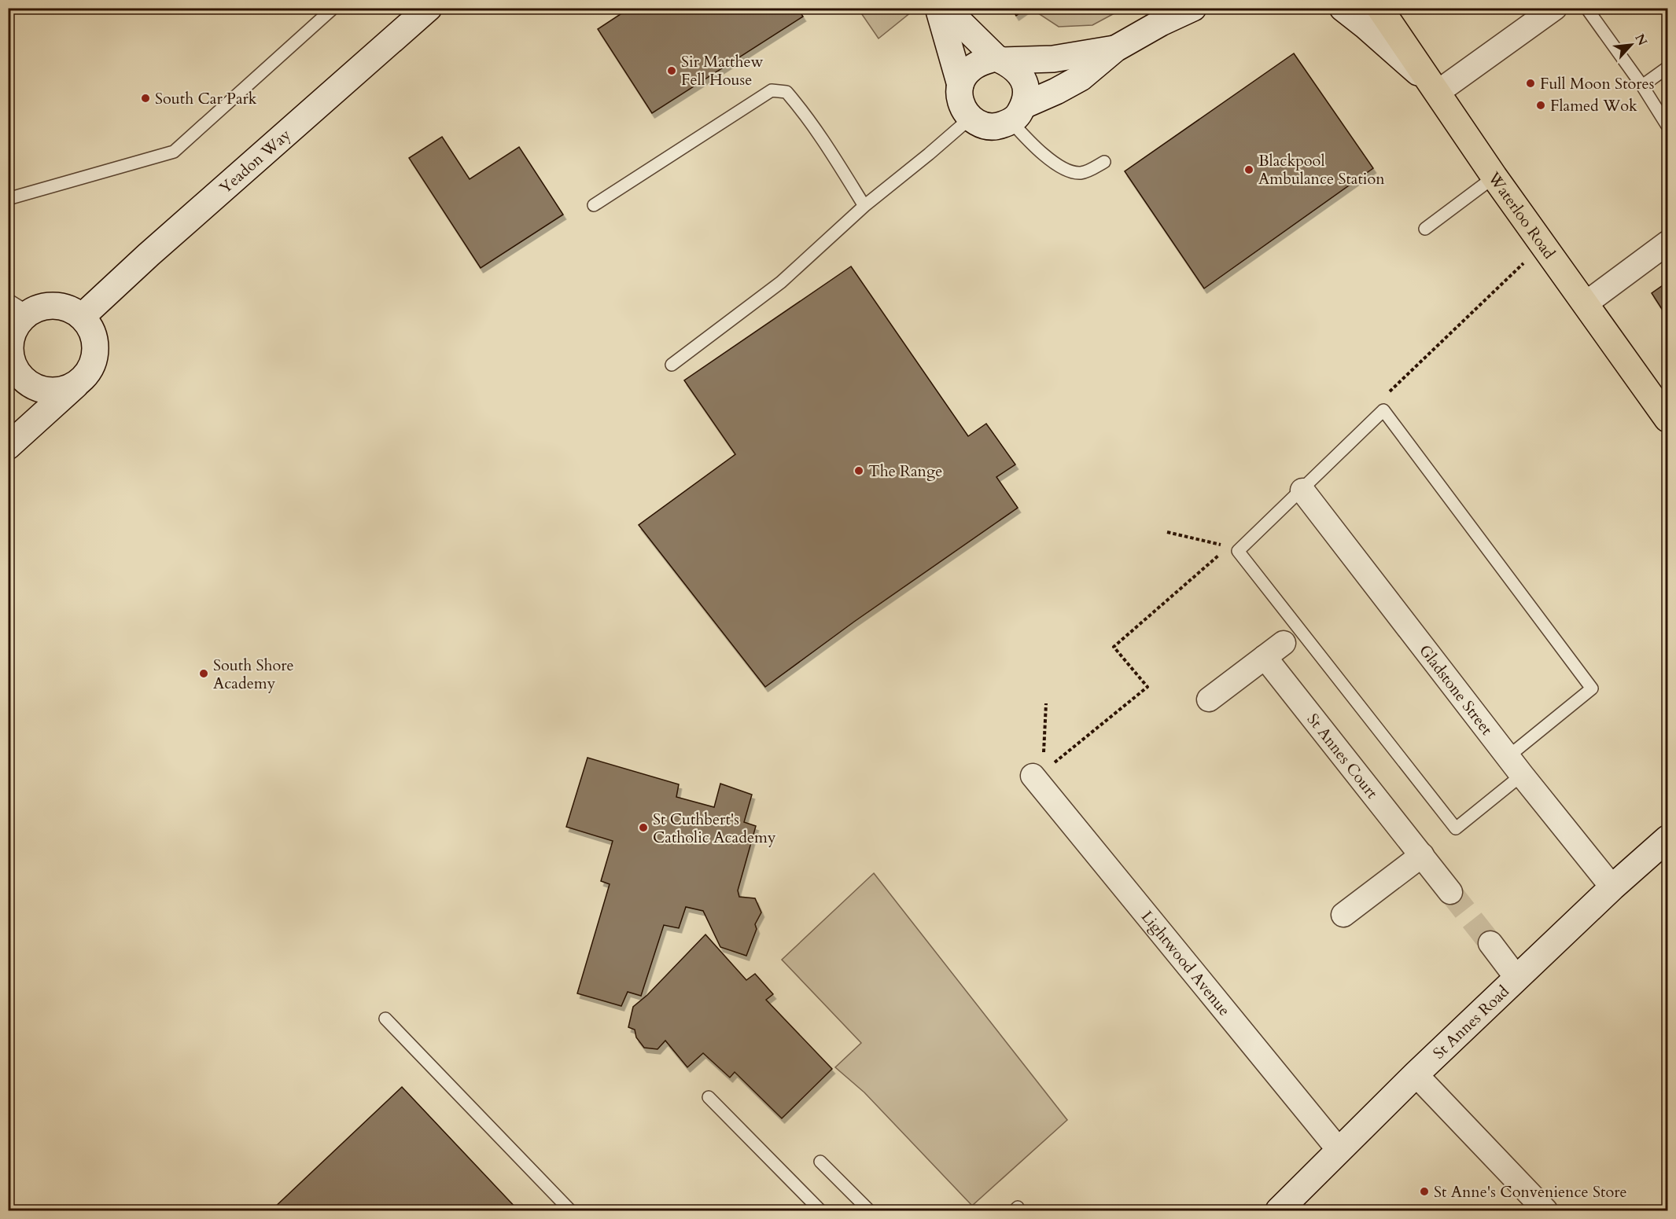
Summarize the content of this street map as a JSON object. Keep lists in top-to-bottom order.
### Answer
{
  "streets": {
    "highway": ["Waterloo Road"],
    "street": [
      "Yeadon Way",
      "Gladstone Street",
      "St Annes Court",
      "Lightwood Avenue",
      "St Annes Road"
    ]
  },
  "crossings": [
    ["Gladstone Street", "St Annes Road"],
    ["Lightwood Avenue", "St Annes Road"]
  ],
  "places": [
    "Sir Matthew Fell House",
    "Full Moon Stores",
    "South Car Park",
    "Flamed Wok",
    "Blackpool Ambulance Station",
    "The Range",
    "South Shore Academy",
    "St Cuthbert's Catholic Academy",
    "St Anne's Convenience Store"
  ],
  "north": "top right"
}
